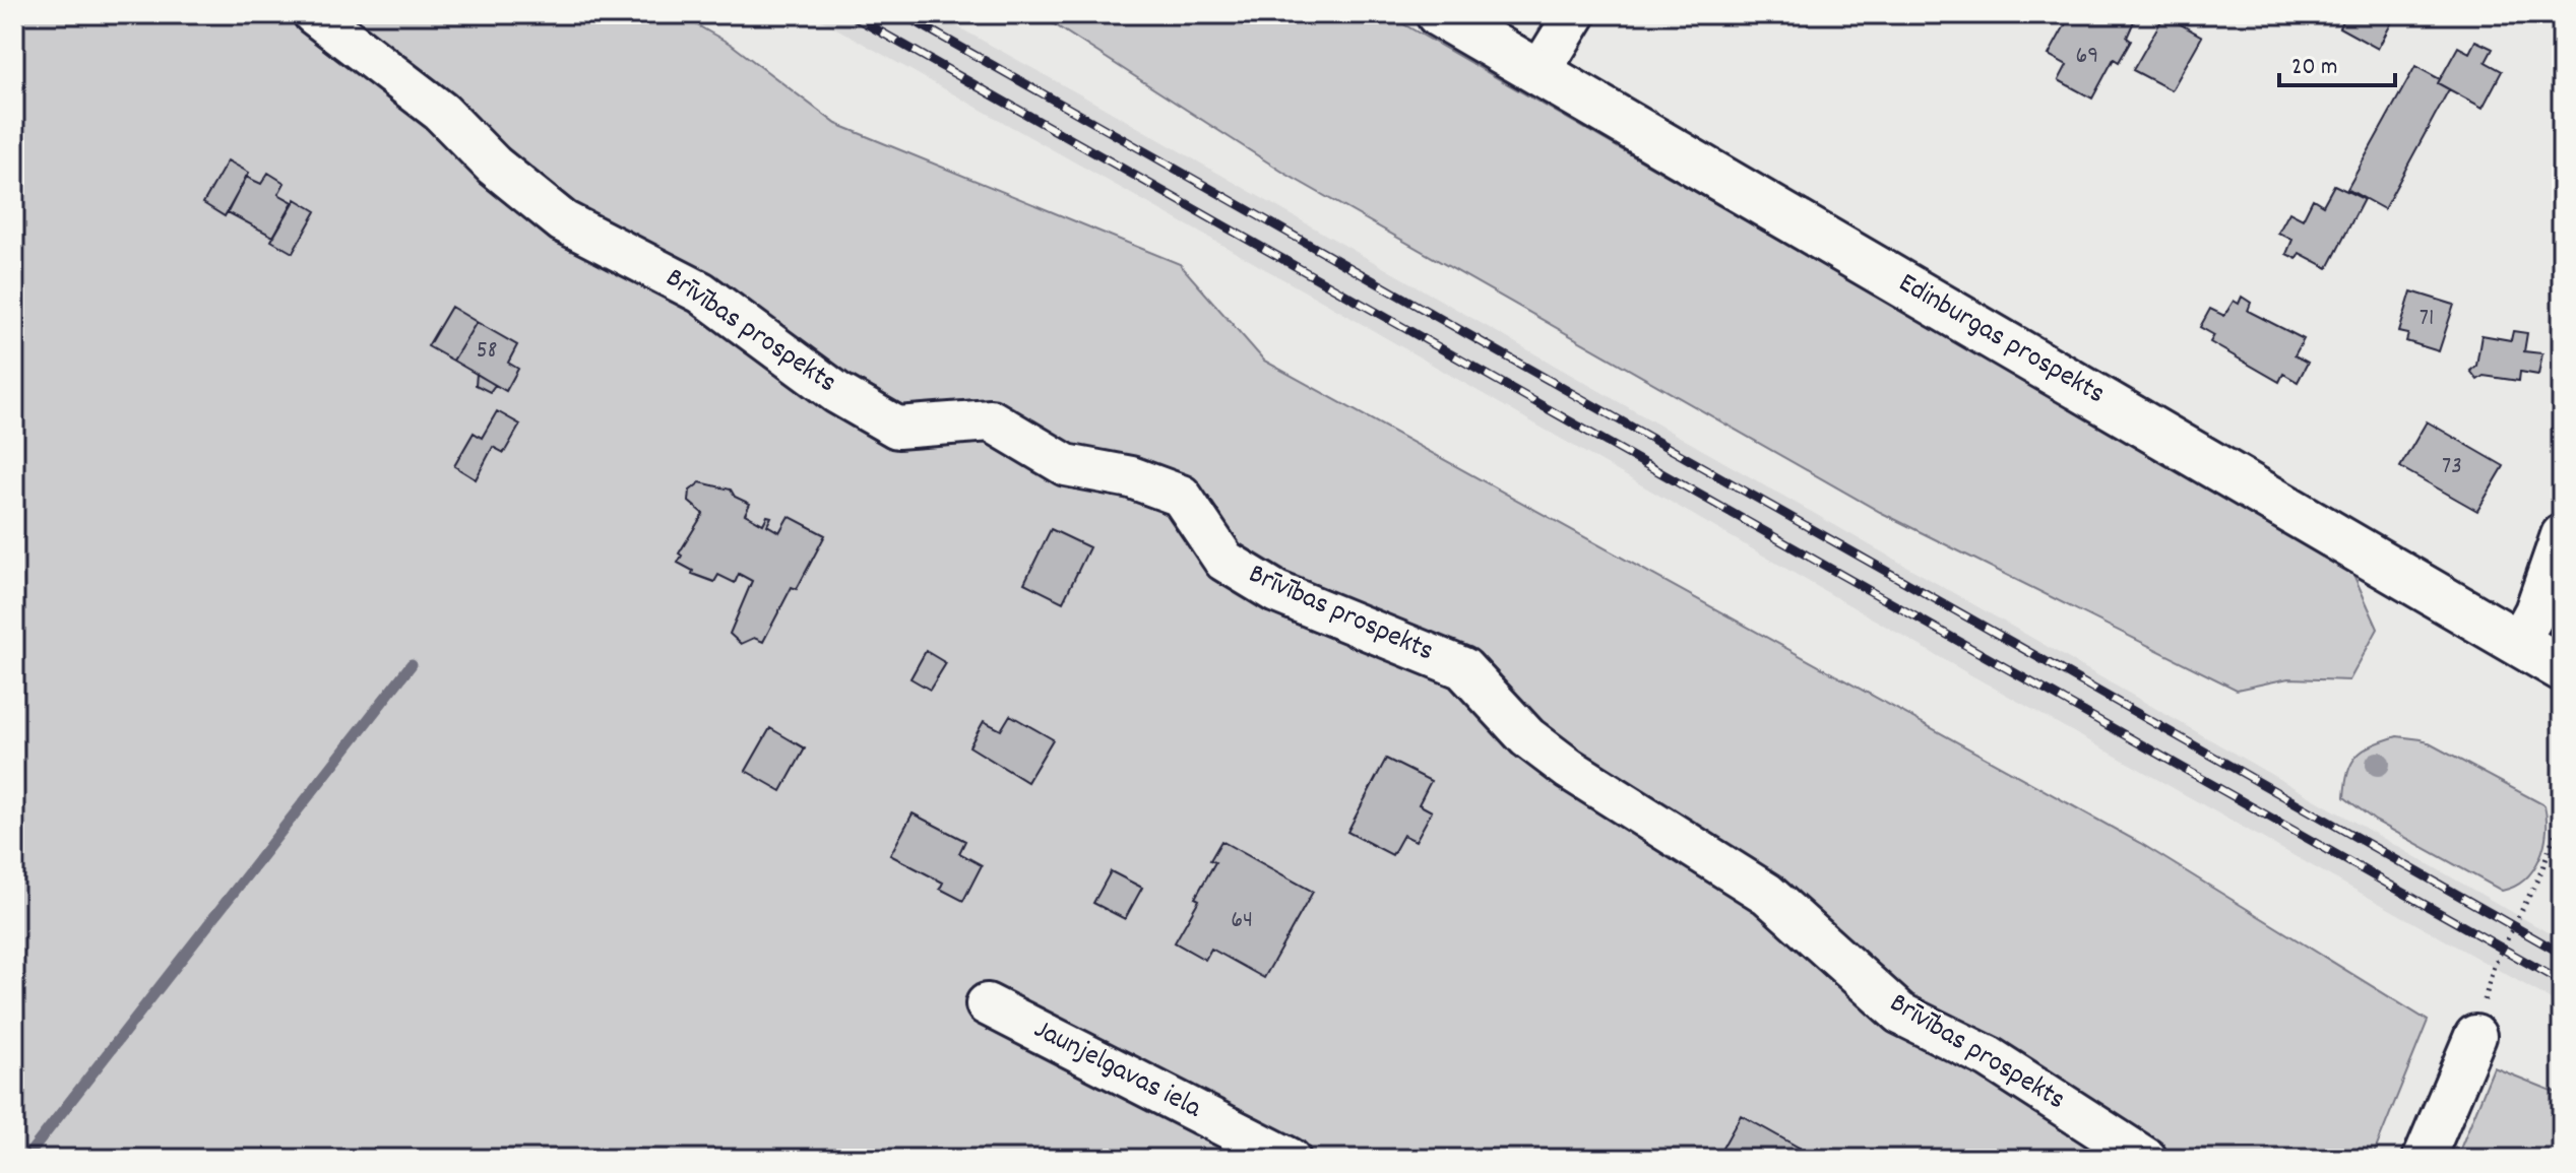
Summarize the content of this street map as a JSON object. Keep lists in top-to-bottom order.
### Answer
{
  "streets": {
    "street": ["Brīvības prospekts", "Edinburgas prospekts", "Jaunjelgavas iela"]
  },
  "house_numbers": [
    "69",
    "71",
    "58",
    "73",
    "64"
  ],
  "scale_bar": "20 m"
}
